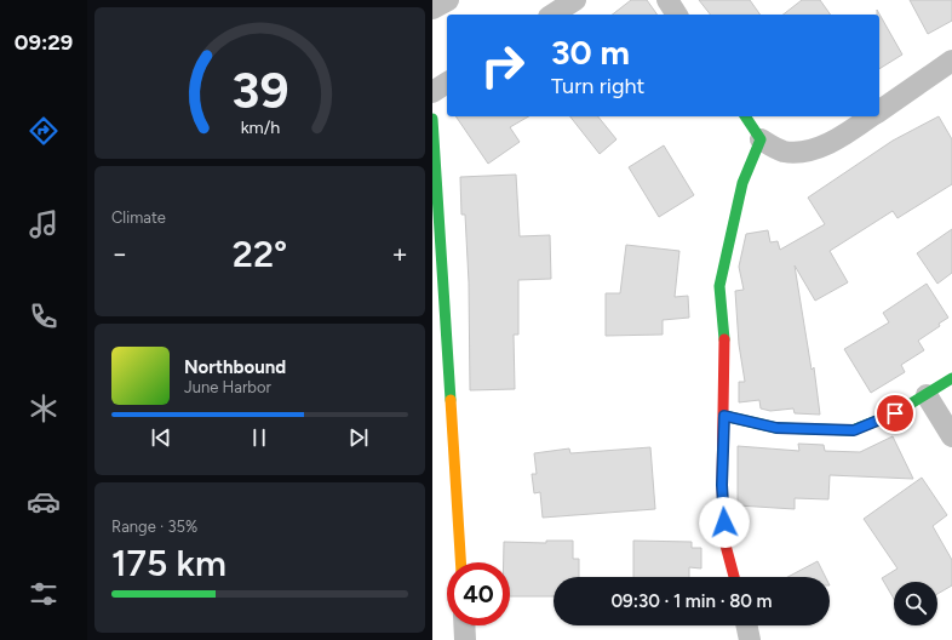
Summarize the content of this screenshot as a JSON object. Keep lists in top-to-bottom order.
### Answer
{
  "page": {
    "tabs": "09:29",
    "turn": ["30 m", "Turn right"],
    "tile": [
      "Climate",
      ["Range · 35%", "175 km"]
    ],
    "heat": ["−", "22°", "+"],
    "song": ["Northbound", "June Harbor"],
    "limit": "40",
    "trip": "09:30 · 1 min · 80 m",
    "gauge": ["39", "km/h"]
  }
}
